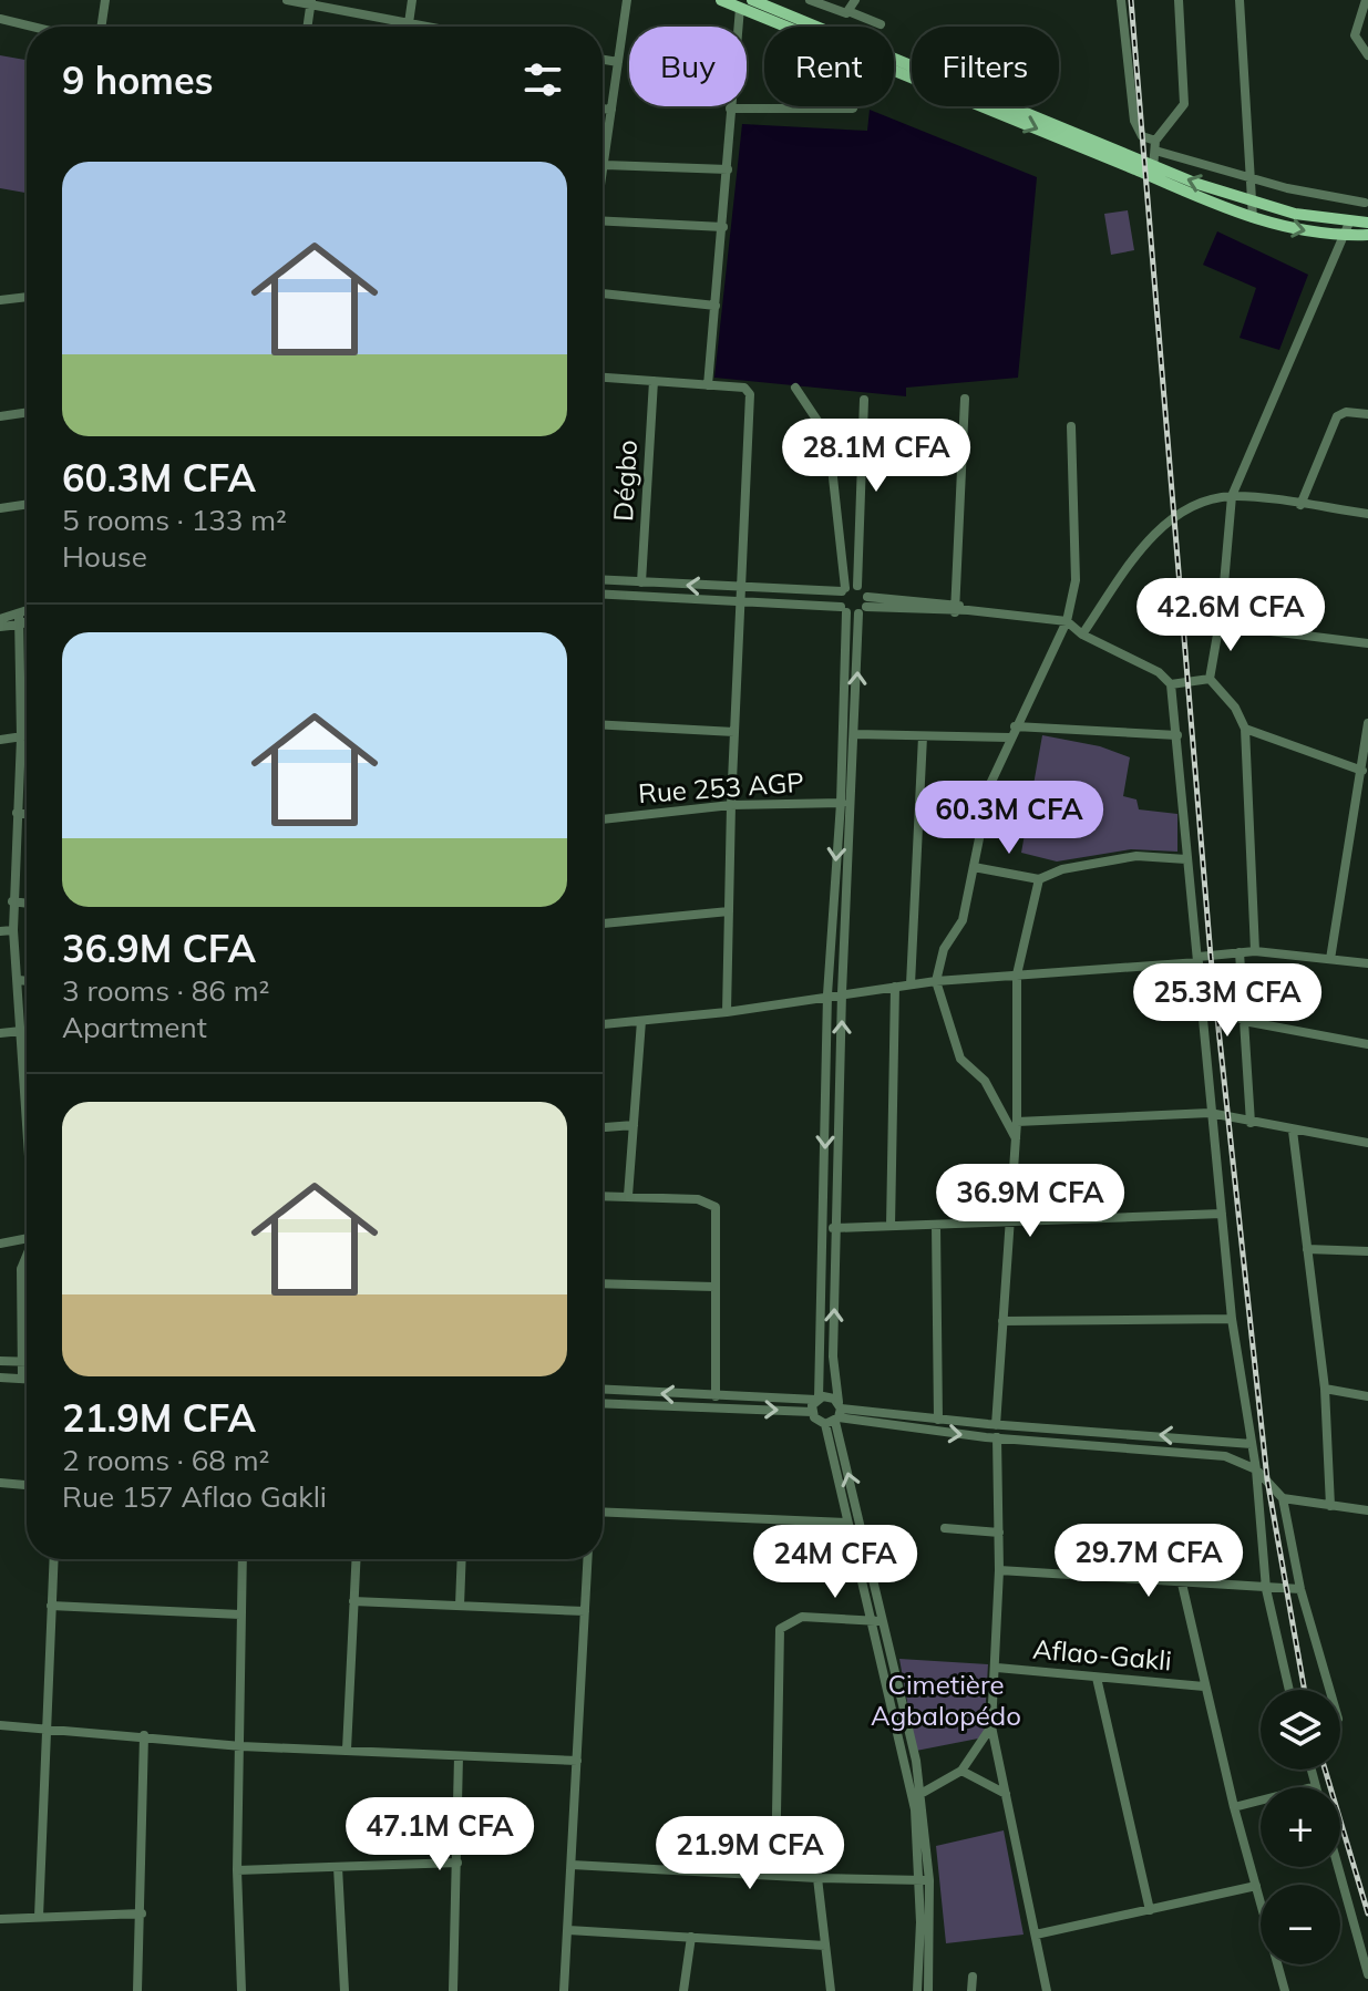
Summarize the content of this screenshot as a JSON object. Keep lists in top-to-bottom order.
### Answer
{
  "streets": {
    "street": ["Dégbo", "Rue 253 AGP", "Aflao-Gakli"]
  },
  "parks": ["Cimetière Agbalopédo"],
  "page": {
    "chip": ["Buy", "Rent", "Filters"],
    "heading": "9 homes",
    "list": [
      {
        "name": "60.3M CFA",
        "note": "5 rooms · 133 m² · House"
      },
      {
        "name": "36.9M CFA",
        "note": "3 rooms · 86 m² · Apartment"
      },
      {
        "name": "21.9M CFA",
        "note": "2 rooms · 68 m² · Rue 157 Aflao Gakli"
      }
    ],
    "price": [
      "28.1M CFA",
      "42.6M CFA",
      "60.3M CFA",
      "25.3M CFA",
      "36.9M CFA",
      "29.7M CFA",
      "24M CFA",
      "47.1M CFA",
      "21.9M CFA"
    ],
    "map_buttons": ["+", "−"]
  }
}
